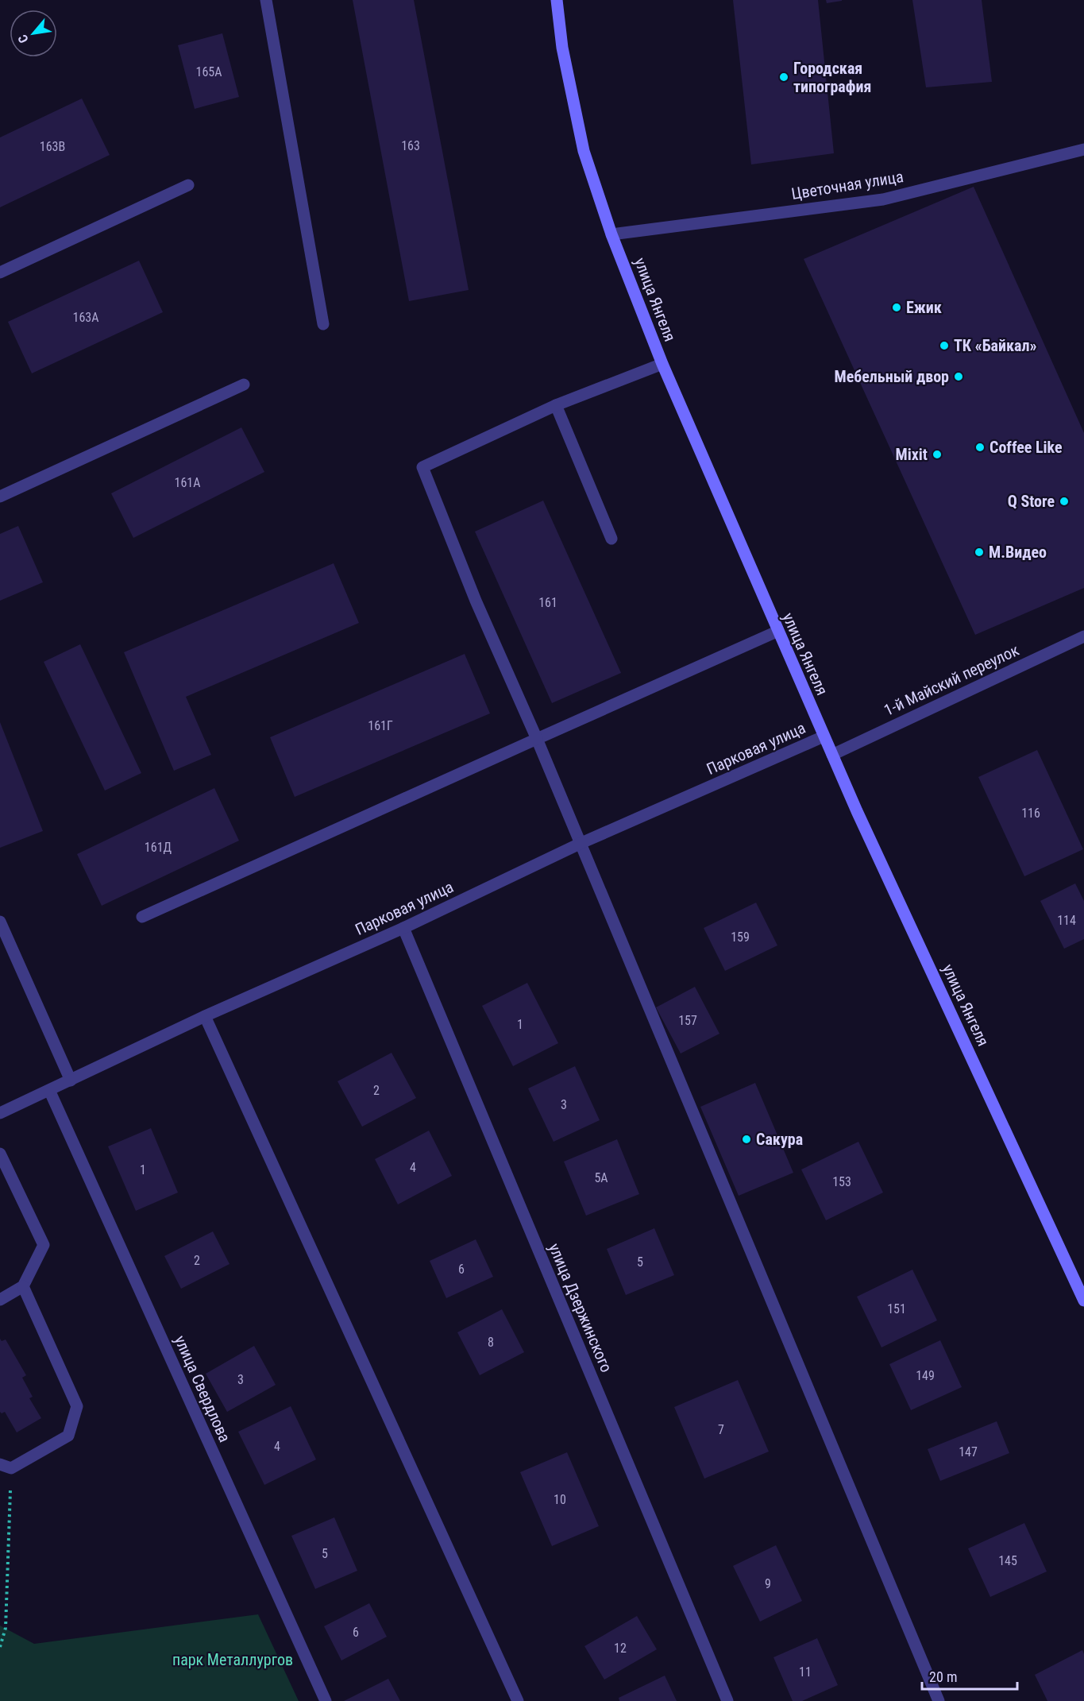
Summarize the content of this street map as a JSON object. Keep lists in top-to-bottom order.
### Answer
{
  "streets": {
    "main road": ["улица Янгеля"],
    "street": [
      "Цветочная улица",
      "1-й Майский переулок",
      "Парковая улица",
      "улица Дзержинского",
      "улица Свердлова"
    ]
  },
  "crossings": [
    ["Цветочная улица", "улица Янгеля"],
    ["улица Янгеля", "1-й Майский переулок"],
    ["улица Янгеля", "Парковая улица"],
    ["Парковая улица", "улица Дзержинского"],
    ["Парковая улица", "улица Свердлова"]
  ],
  "parks": ["парк Металлургов"],
  "places": [
    "Городская типография",
    "Ежик",
    "ТК «Байкал»",
    "Мебельный двор",
    "Coffee Like",
    "Mixit",
    "Q Store",
    "М.Видео",
    "Сакура"
  ],
  "house_numbers": [
    "165А",
    "163",
    "163В",
    "163А",
    "161А",
    "161",
    "161Г",
    "116",
    "161Д",
    "114",
    "159",
    "157",
    "1",
    "2",
    "3",
    "4",
    "1",
    "5А",
    "153",
    "2",
    "5",
    "6",
    "151",
    "8",
    "149",
    "3",
    "7",
    "4",
    "147",
    "10",
    "5",
    "145",
    "9",
    "6",
    "12",
    "11"
  ],
  "scale_bar": "20 m",
  "north": "bottom left"
}
